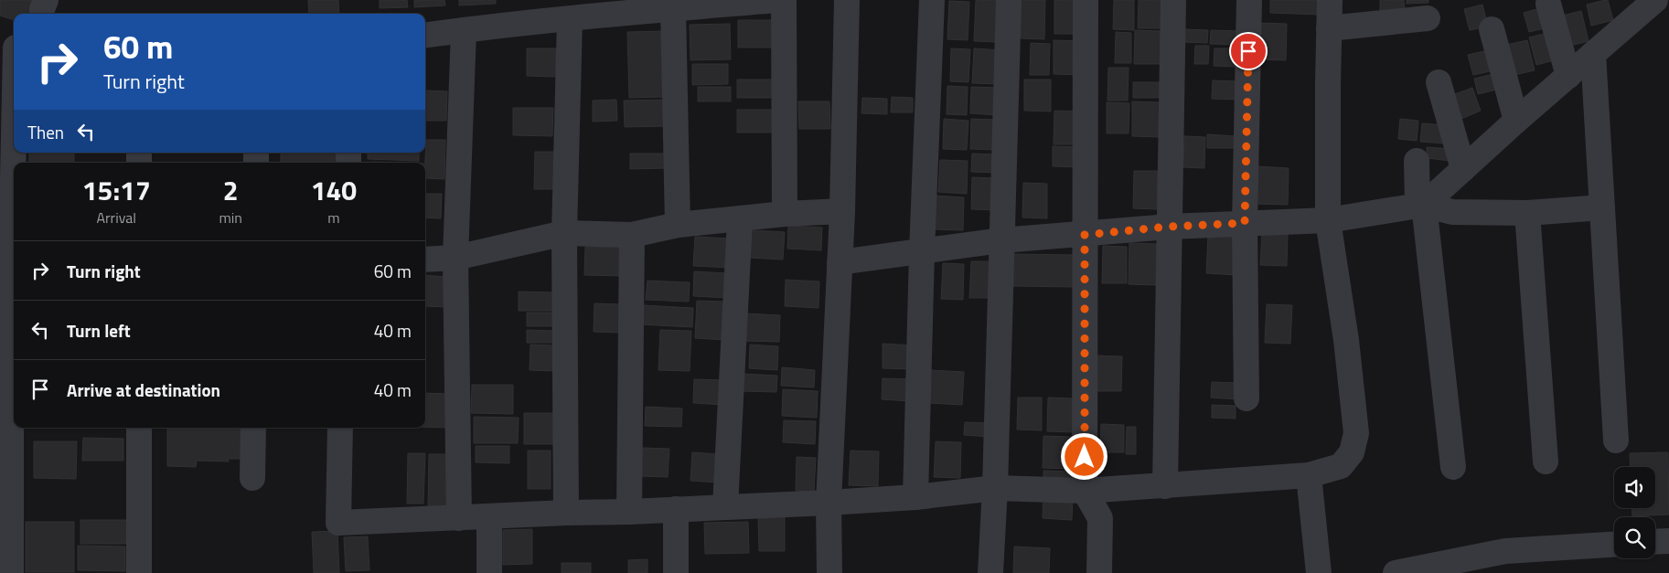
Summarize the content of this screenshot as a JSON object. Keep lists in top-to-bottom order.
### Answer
{
  "page": {
    "turn": ["60 m", "Turn right"],
    "then": "Then",
    "eta": [
      "15:17",
      "Arrival",
      "2",
      "min",
      "140",
      "m"
    ],
    "list": [
      {
        "name": "Turn right",
        "value": "60 m"
      },
      {
        "name": "Turn left",
        "value": "40 m"
      },
      {
        "name": "Arrive at destination",
        "value": "40 m"
      }
    ]
  }
}
